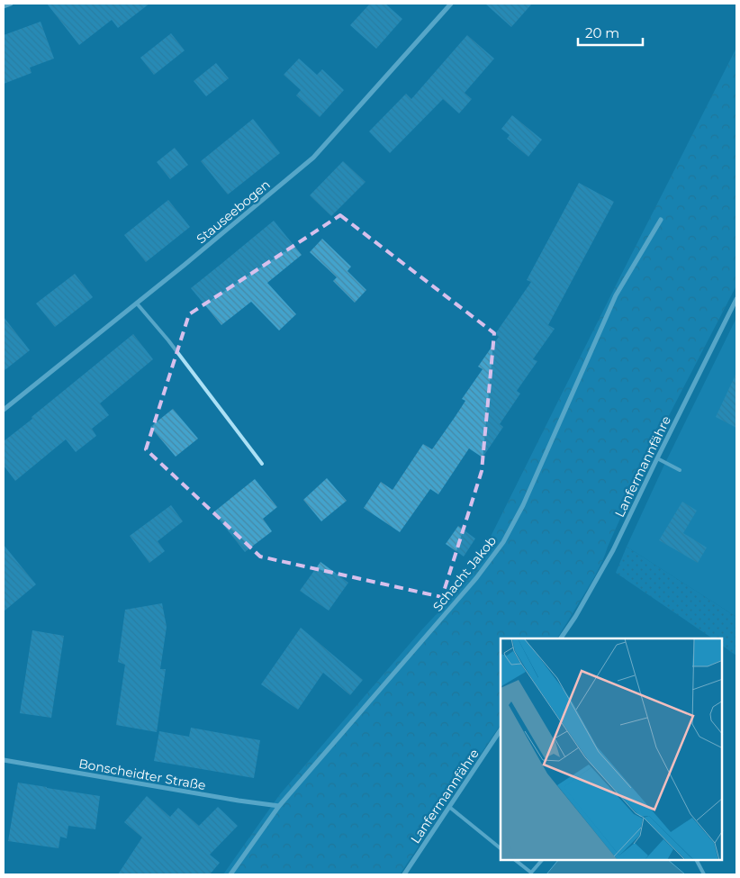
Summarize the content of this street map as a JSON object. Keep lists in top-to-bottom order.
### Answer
{
  "streets": {
    "street": [
      "Stauseebogen",
      "Lanfermannfähre",
      "Schacht Jakob",
      "Bonscheidter Straße"
    ]
  },
  "crossings": [
    ["Schacht Jakob", "Bonscheidter Straße"]
  ],
  "scale_bar": "20 m"
}
